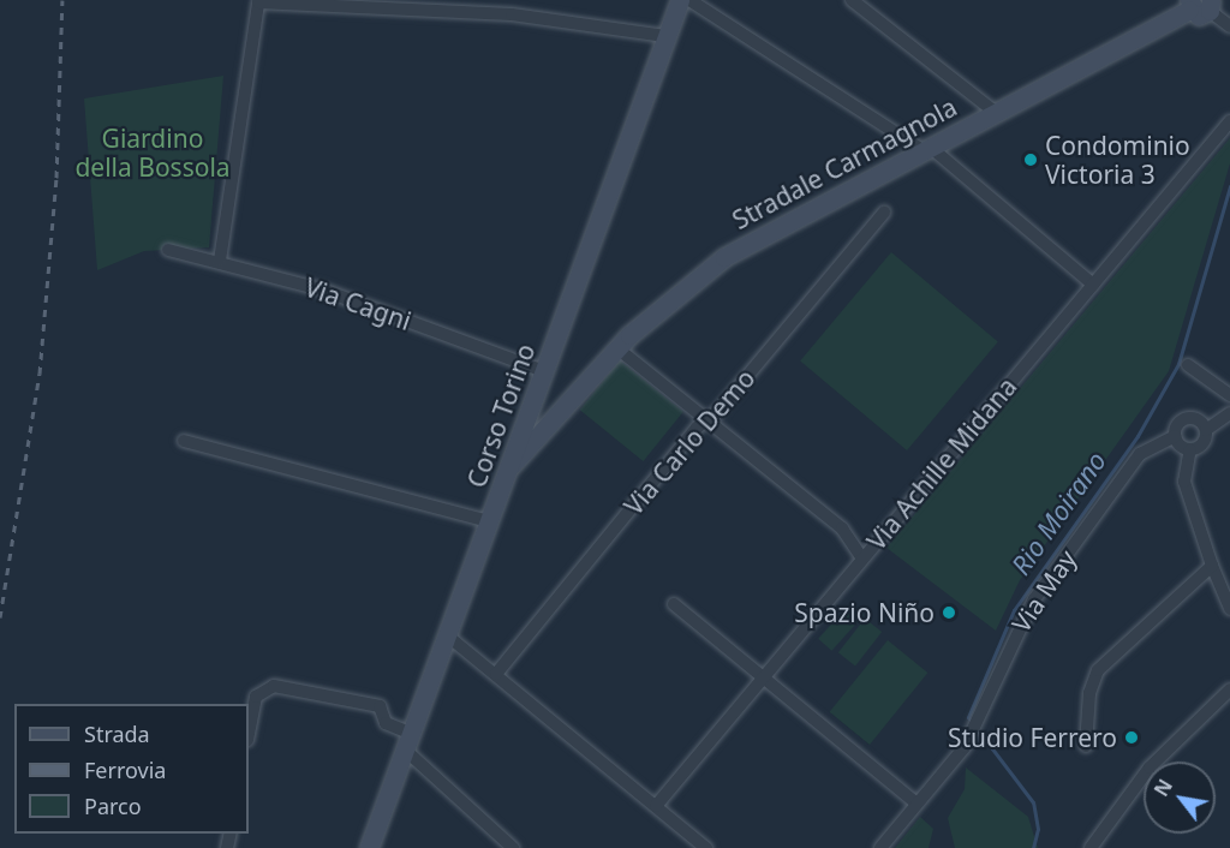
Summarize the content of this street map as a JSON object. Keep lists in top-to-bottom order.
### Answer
{
  "streets": {
    "main road": ["Stradale Carmagnola", "Corso Torino"],
    "street": [
      "Via Cagni",
      "Via Carlo Demo",
      "Via Achille Midana",
      "Via May"
    ]
  },
  "crossings": [
    ["Stradale Carmagnola", "Corso Torino"],
    ["Via Cagni", "Corso Torino"]
  ],
  "water": ["Rio Moirano"],
  "parks": ["Giardino della Bossola"],
  "places": ["Condominio Victoria 3", "Spazio Niño", "Studio Ferrero"],
  "legend": ["Strada", "Ferrovia", "Parco"],
  "north": "top left"
}
